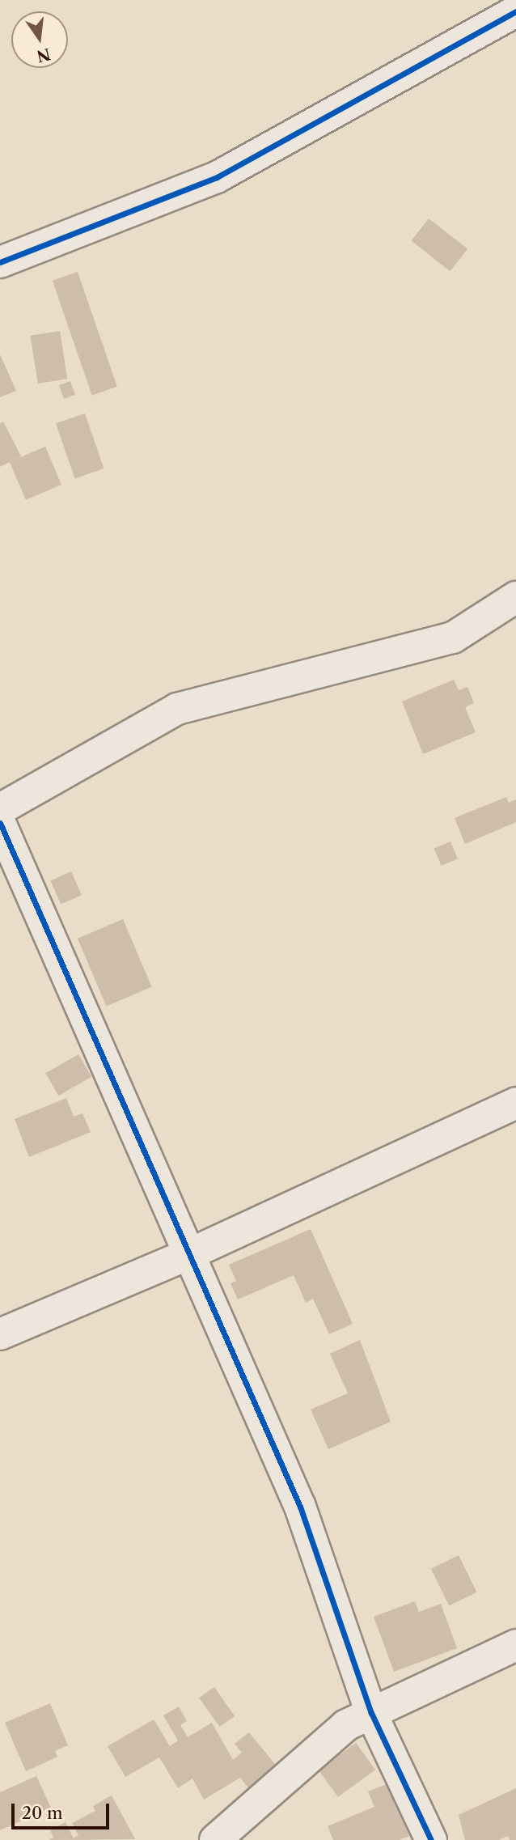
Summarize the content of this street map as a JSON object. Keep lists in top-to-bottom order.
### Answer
{
  "scale_bar": "20 m",
  "north": "bottom"
}
